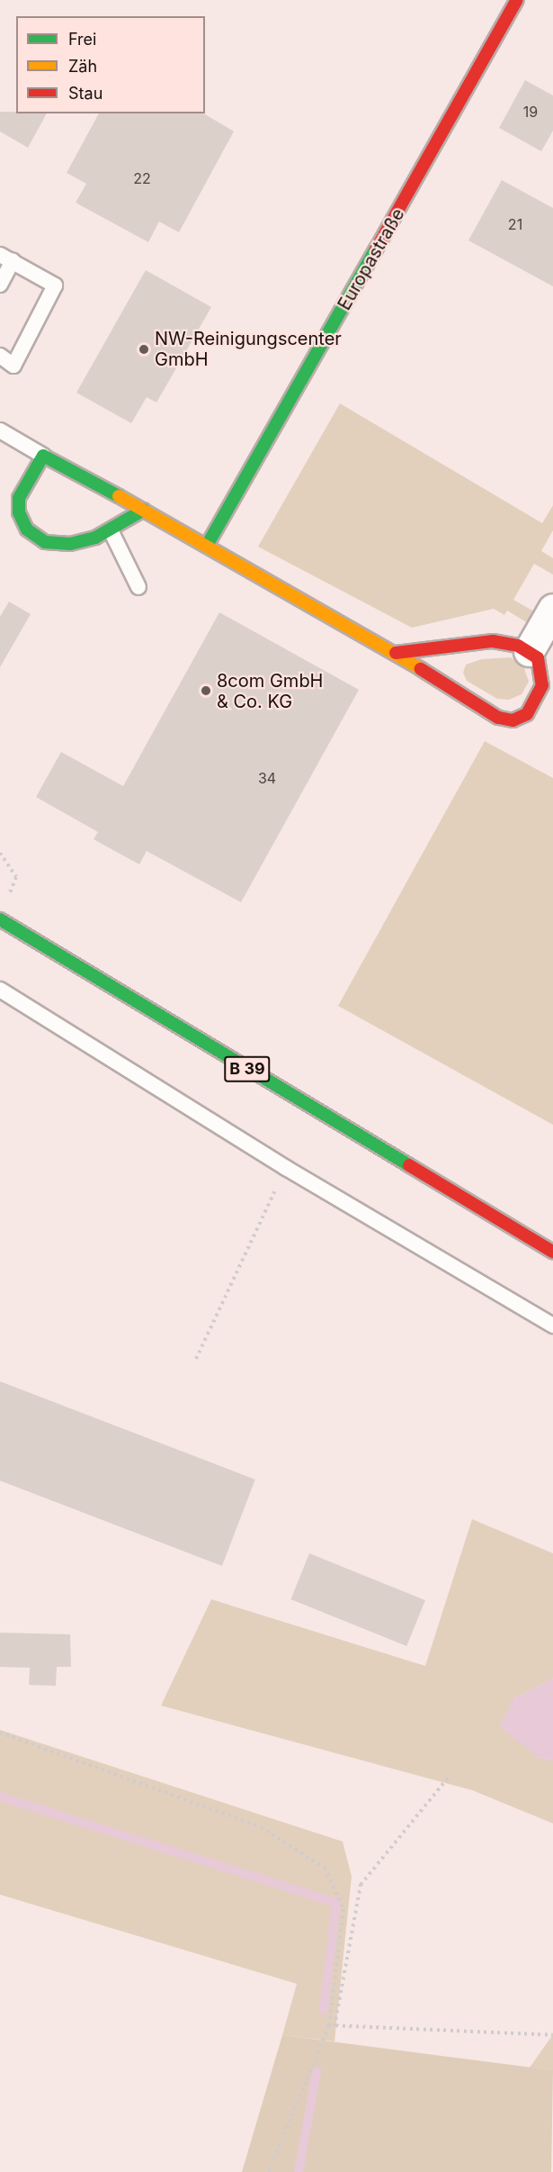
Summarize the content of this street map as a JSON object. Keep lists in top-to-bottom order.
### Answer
{
  "streets": {
    "street": ["Europastraße", "B 39"]
  },
  "places": ["NW-Reinigungscenter GmbH", "8com GmbH & Co. KG"],
  "house_numbers": [
    "19",
    "22",
    "21",
    "34"
  ],
  "legend": ["Frei", "Zäh", "Stau"]
}
